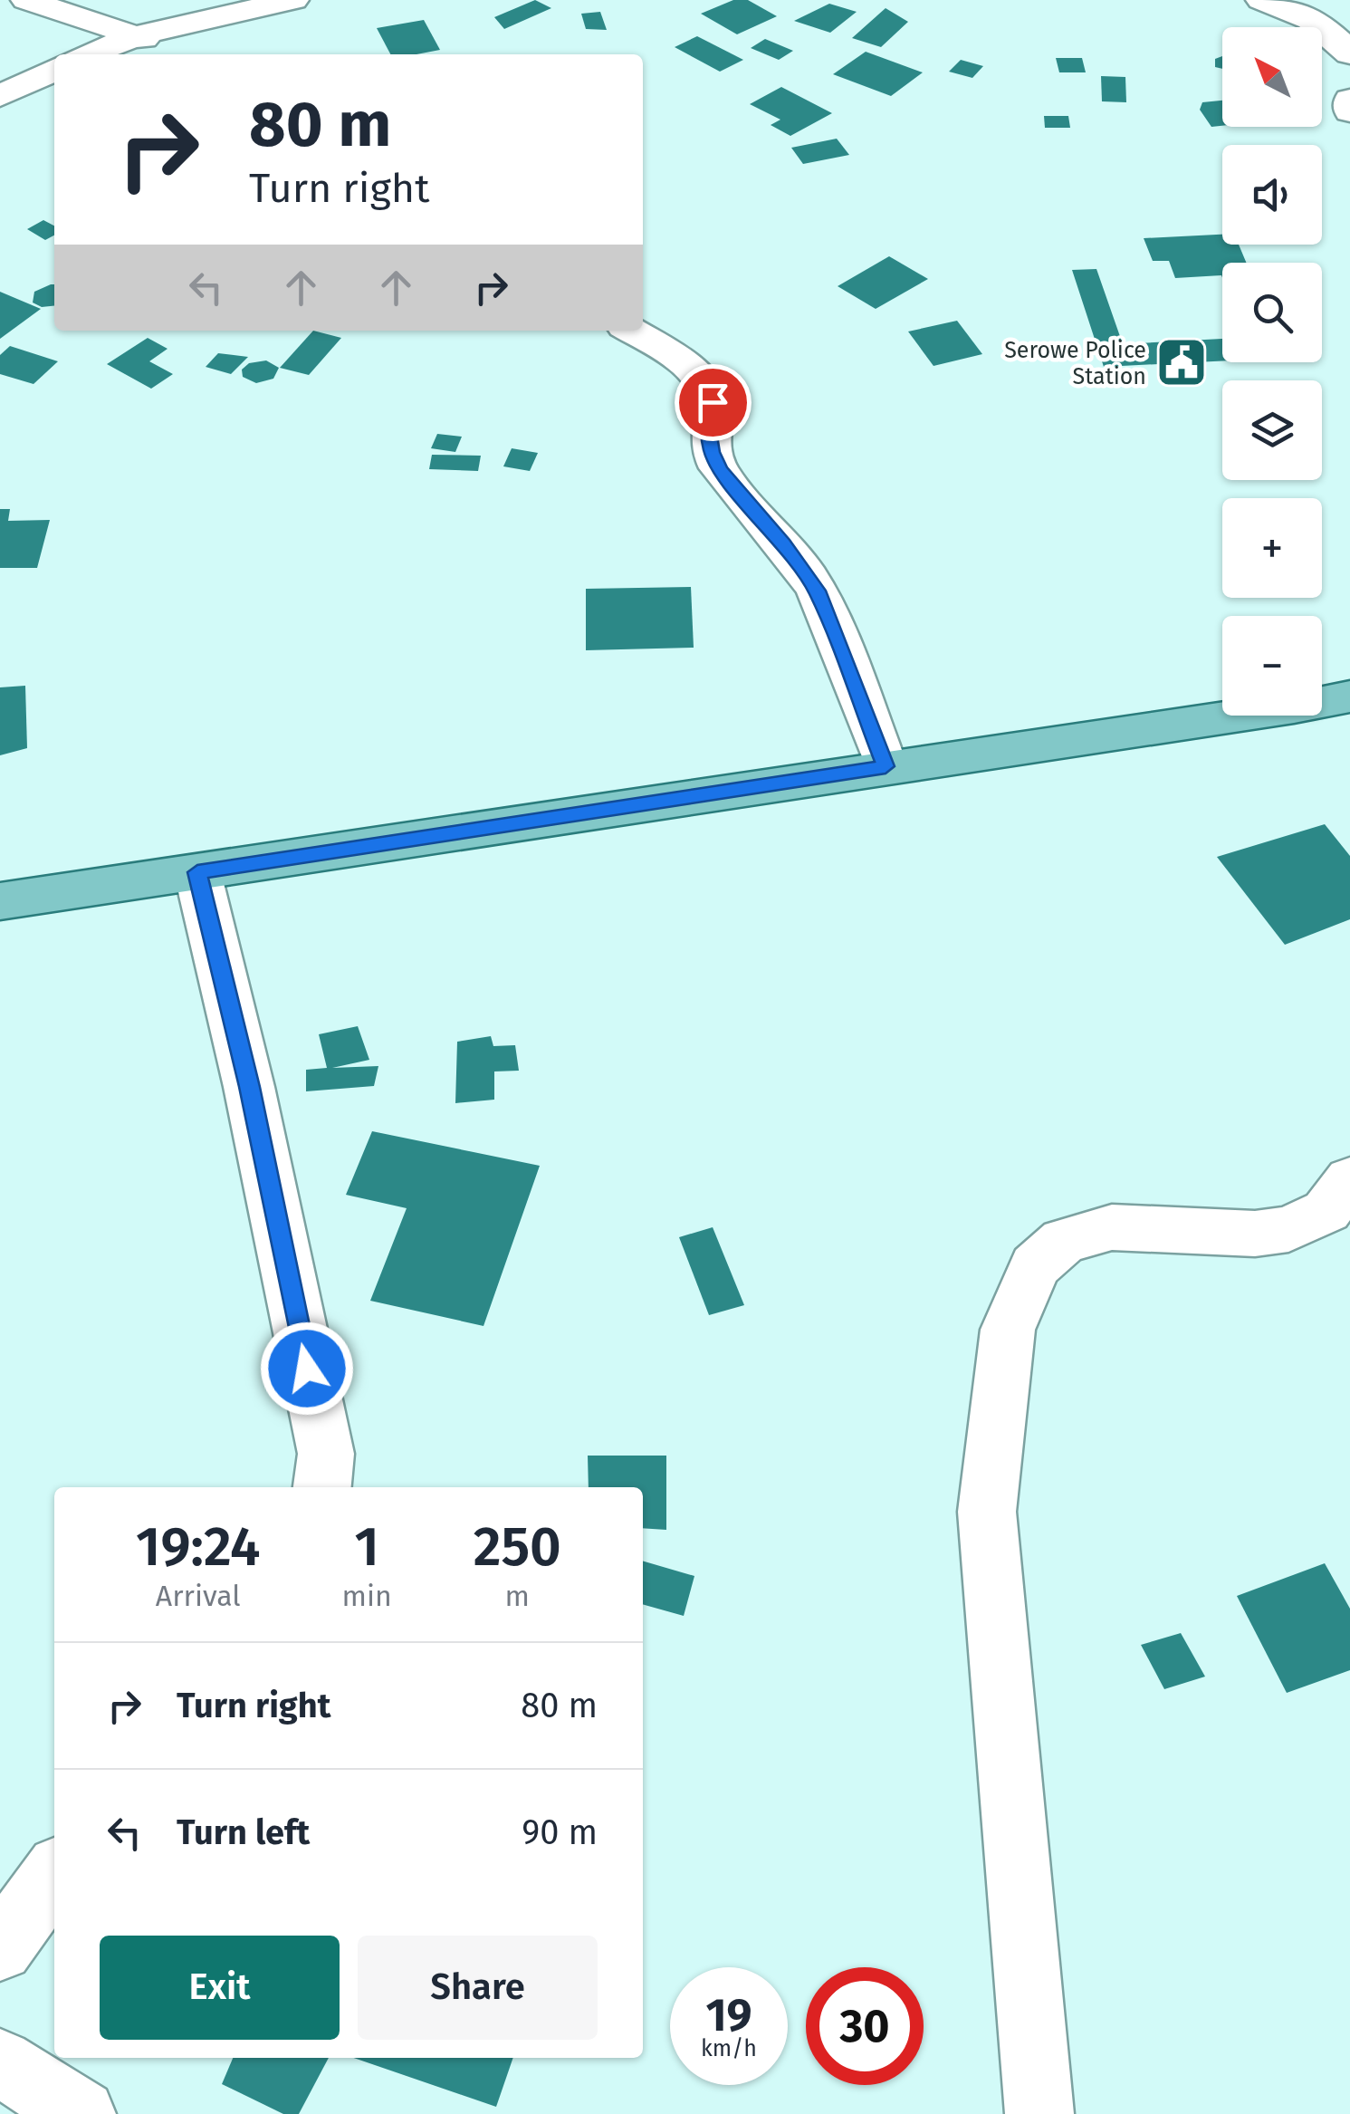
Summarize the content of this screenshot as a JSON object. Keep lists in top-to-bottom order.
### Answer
{
  "places": {
    "public building": ["Serowe Police Station"]
  },
  "north": "top left",
  "page": {
    "map_buttons": ["+", "−"],
    "turn": ["80 m", "Turn right"],
    "eta": [
      "19:24",
      "Arrival",
      "1",
      "min",
      "250",
      "m"
    ],
    "list": [
      {
        "name": "Turn right",
        "value": "80 m"
      },
      {
        "name": "Turn left",
        "value": "90 m"
      }
    ],
    "buttons": ["Exit", "Share"],
    "speed": "19 km/h",
    "limit": "30"
  }
}
